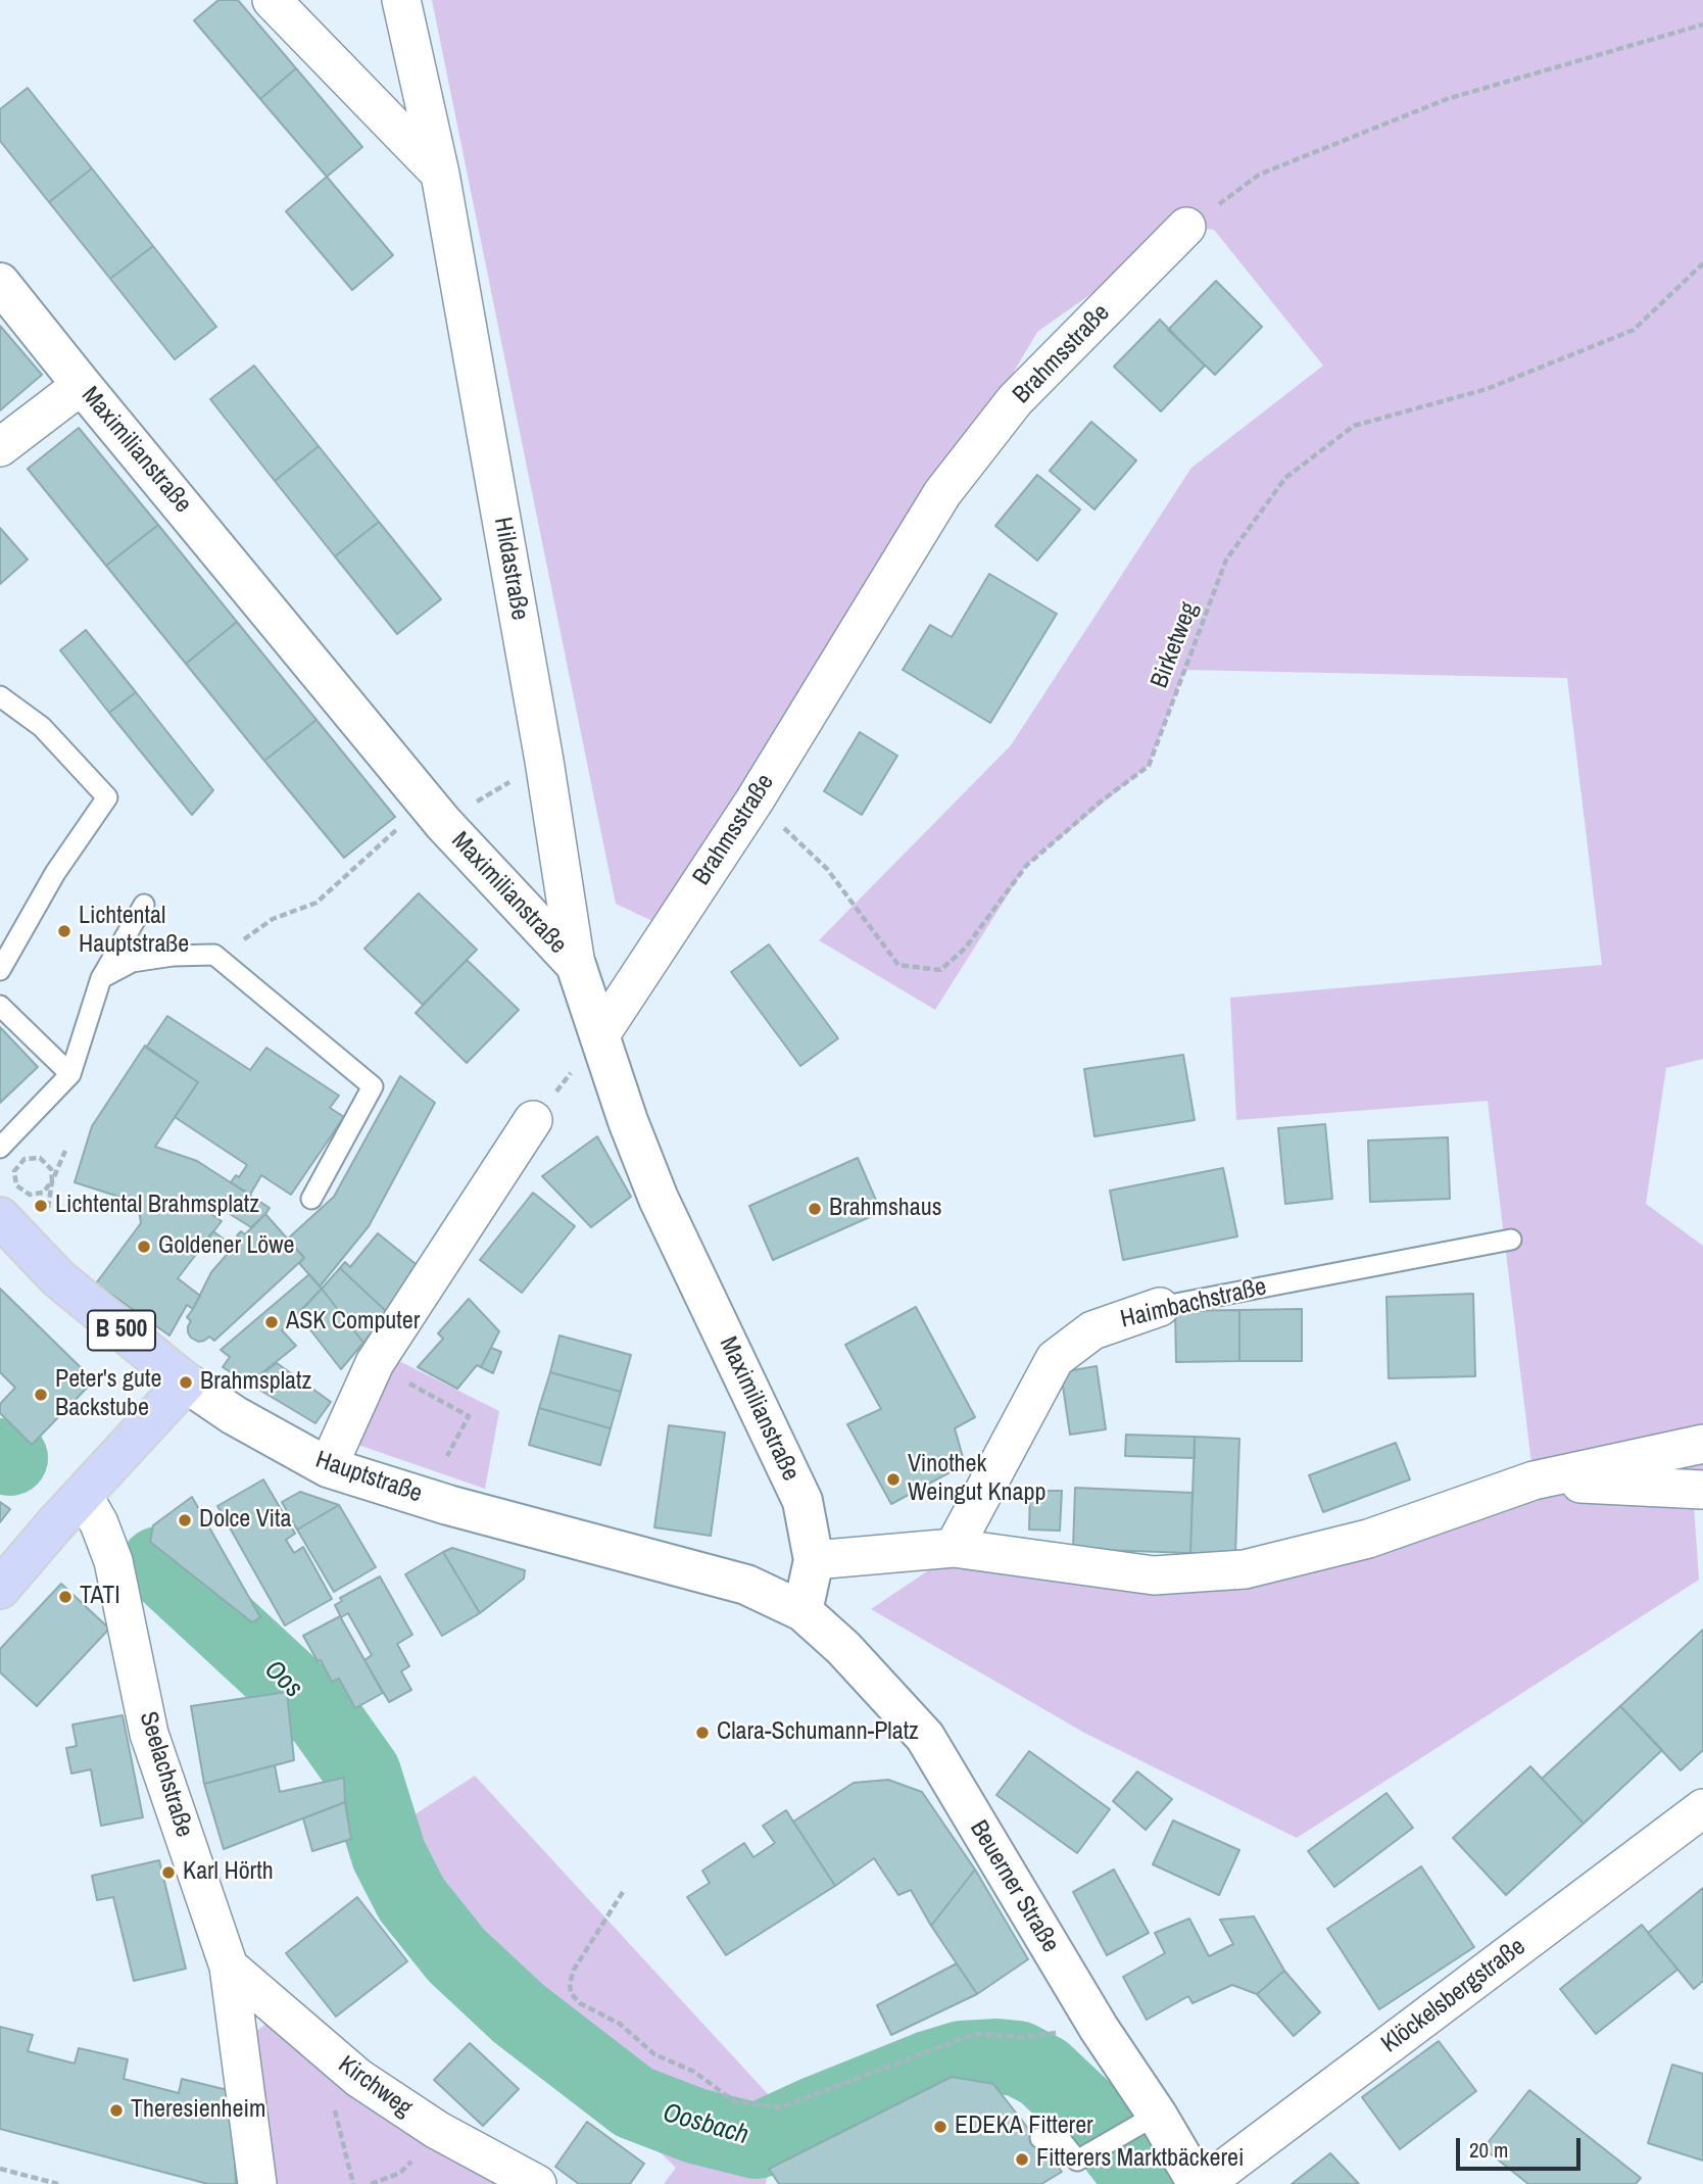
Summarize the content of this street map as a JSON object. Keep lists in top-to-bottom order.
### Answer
{
  "streets": {
    "main road": [
      "Maximilianstraße",
      "B 500",
      "Hauptstraße",
      "Beuerner Straße"
    ],
    "street": [
      "Brahmsstraße",
      "Hildastraße",
      "Haimbachstraße",
      "Seelachstraße",
      "Klöckelsbergstraße",
      "Kirchweg"
    ],
    "path": ["Birketweg"]
  },
  "crossings": [
    ["Brahmsstraße", "Maximilianstraße"],
    ["Brahmsstraße", "Birketweg"],
    ["Maximilianstraße", "Hildastraße"],
    ["Maximilianstraße", "Hauptstraße"],
    ["Maximilianstraße", "Beuerner Straße"],
    ["Hauptstraße", "Beuerner Straße"],
    ["Seelachstraße", "Kirchweg"]
  ],
  "water": ["Oos", "Oosbach"],
  "places": [
    "Lichtental Hauptstraße",
    "Lichtental Brahmsplatz",
    "Brahmshaus",
    "Goldener Löwe",
    "ASK Computer",
    "Brahmsplatz",
    "Peter's gute Backstube",
    "Vinothek Weingut Knapp",
    "Dolce Vita",
    "TATI",
    "Clara-Schumann-Platz",
    "Karl Hörth",
    "Theresienheim",
    "EDEKA Fitterer",
    "Fitterers Marktbäckerei"
  ],
  "scale_bar": "20 m"
}
